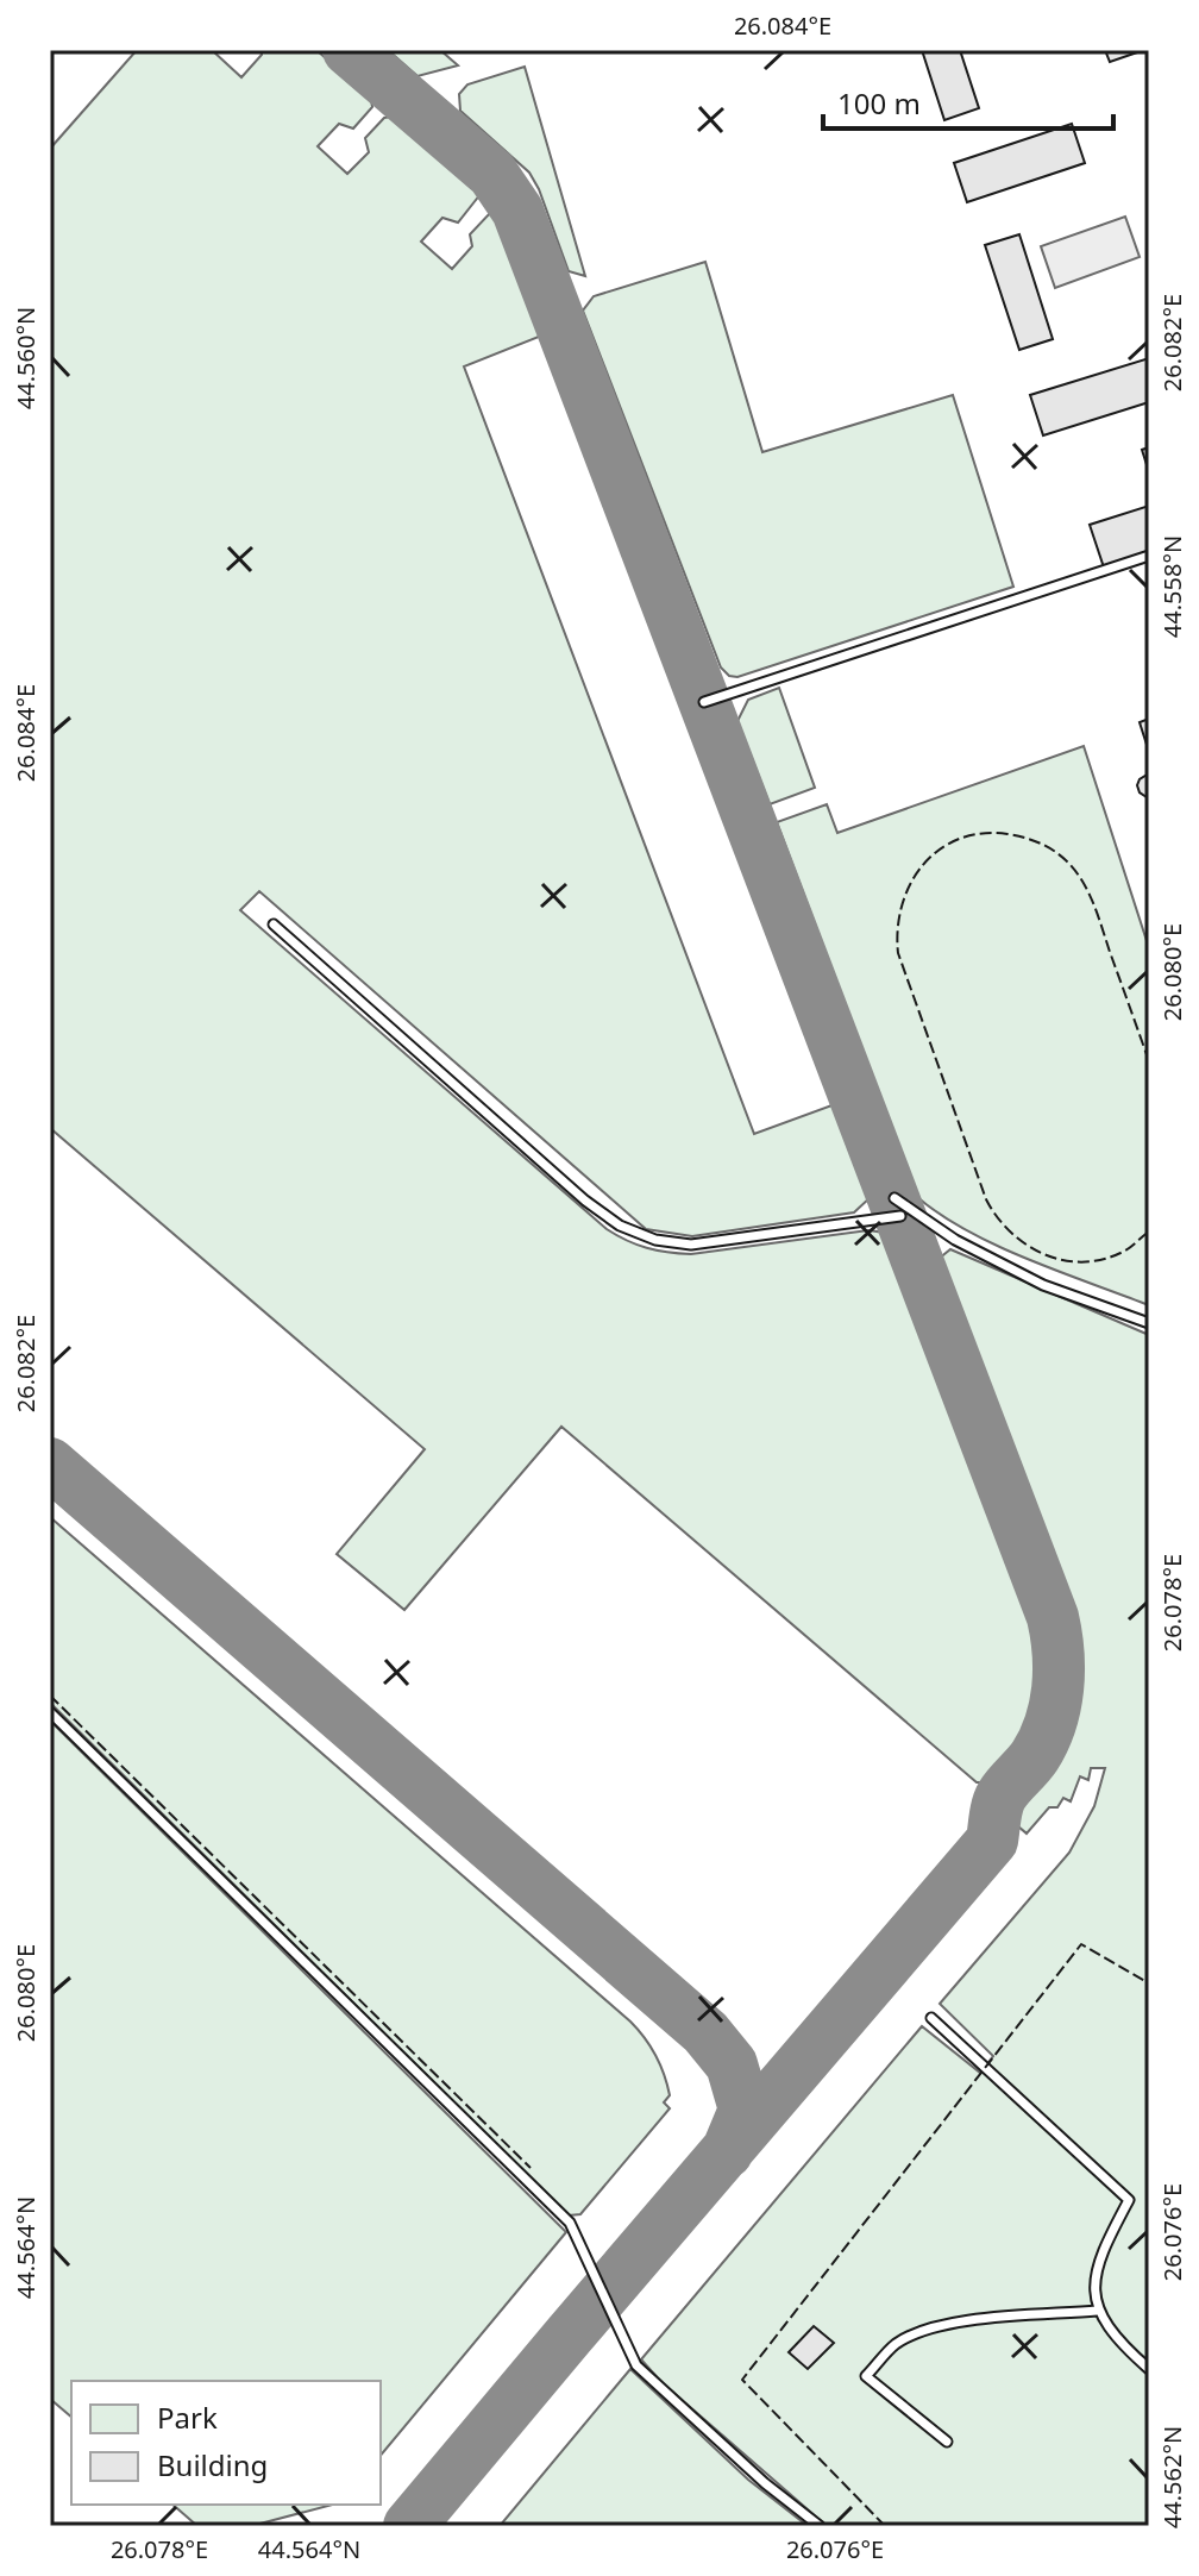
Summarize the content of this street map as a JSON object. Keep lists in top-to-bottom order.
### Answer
{
  "legend": ["Park", "Building"],
  "scale_bar": "100 m",
  "coordinates": [
    "26.084°E",
    "26.082°E",
    "44.560°N",
    "44.558°N",
    "26.080°E",
    "26.078°E",
    "26.076°E",
    "44.564°N",
    "44.562°N"
  ]
}
